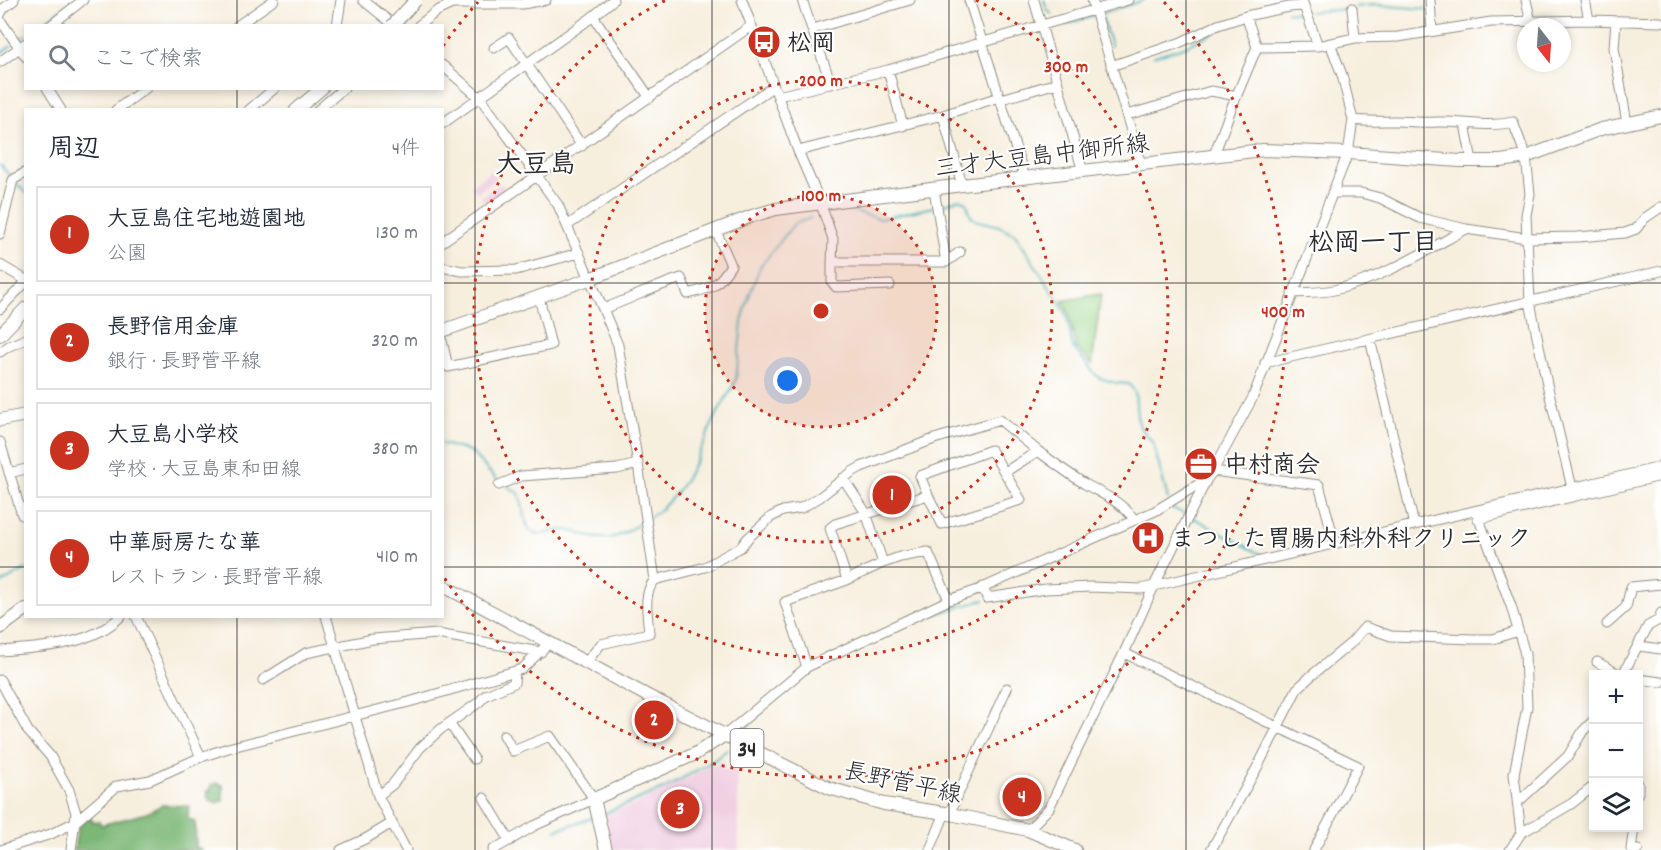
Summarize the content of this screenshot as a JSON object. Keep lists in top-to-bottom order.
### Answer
{
  "streets": {
    "main road": ["三才大豆島中御所線", "34", "長野菅平線"]
  },
  "districts": ["大豆島", "松岡一丁目"],
  "places": {
    "bus stop": ["松岡"],
    "office": ["中村商会"],
    "hospital": ["まつした胃腸内科外科クリニック"]
  },
  "north": "bottom",
  "page": {
    "search": "ここで検索",
    "heading": ["周辺", "4件"],
    "list": [
      {
        "mark": "1",
        "name": "大豆島住宅地遊園地",
        "note": "公園",
        "value": "130 m"
      },
      {
        "mark": "2",
        "name": "長野信用金庫",
        "note": "銀行 · 長野菅平線",
        "value": "320 m"
      },
      {
        "mark": "3",
        "name": "大豆島小学校",
        "note": "学校 · 大豆島東和田線",
        "value": "380 m"
      },
      {
        "mark": "4",
        "name": "中華厨房たな華",
        "note": "レストラン · 長野菅平線",
        "value": "410 m"
      }
    ],
    "pins": [
      "1",
      "2",
      "4",
      "3"
    ],
    "map_buttons": ["+", "−"]
  },
  "rings": [
    "300 m",
    "200 m",
    "100 m",
    "400 m"
  ]
}
